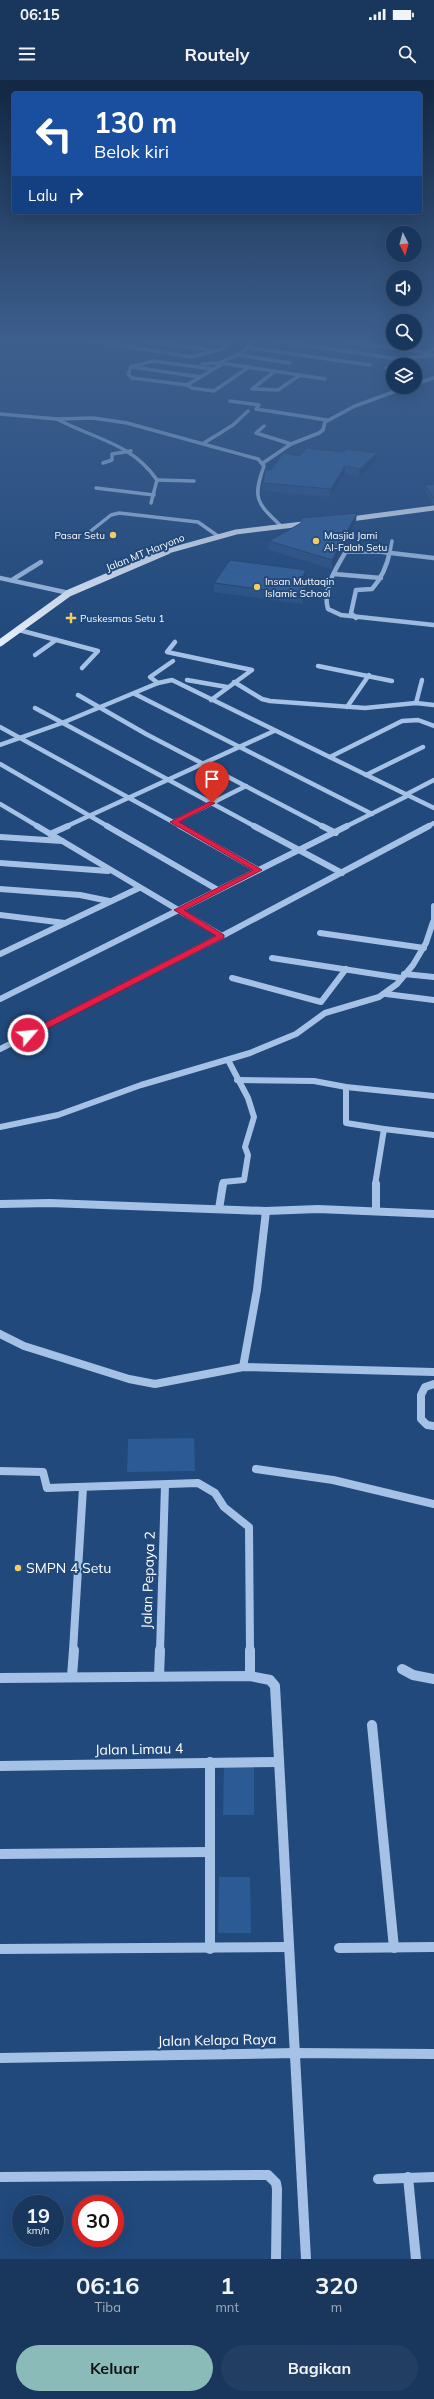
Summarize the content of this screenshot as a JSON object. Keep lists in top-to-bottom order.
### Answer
{
  "streets": {
    "main road": ["Jalan MT Haryono"],
    "street": ["Jalan Pepaya 2", "Jalan Limau 4", "Jalan Kelapa Raya"]
  },
  "places": {
    "other": [
      "Pasar Setu",
      "Masjid Jami Al-Falah Setu",
      "Insan Muttaqin Islamic School",
      "SMPN 4 Setu"
    ],
    "health": ["Puskesmas Setu 1"]
  },
  "north": "bottom",
  "page": {
    "status": "06:15",
    "header": "Routely",
    "turn": ["130 m", "Belok kiri"],
    "then": "Lalu",
    "speed": "19 km/h",
    "limit": "30",
    "eta": [
      "06:16",
      "Tiba",
      "1",
      "mnt",
      "320",
      "m"
    ],
    "buttons": ["Keluar", "Bagikan"]
  }
}
